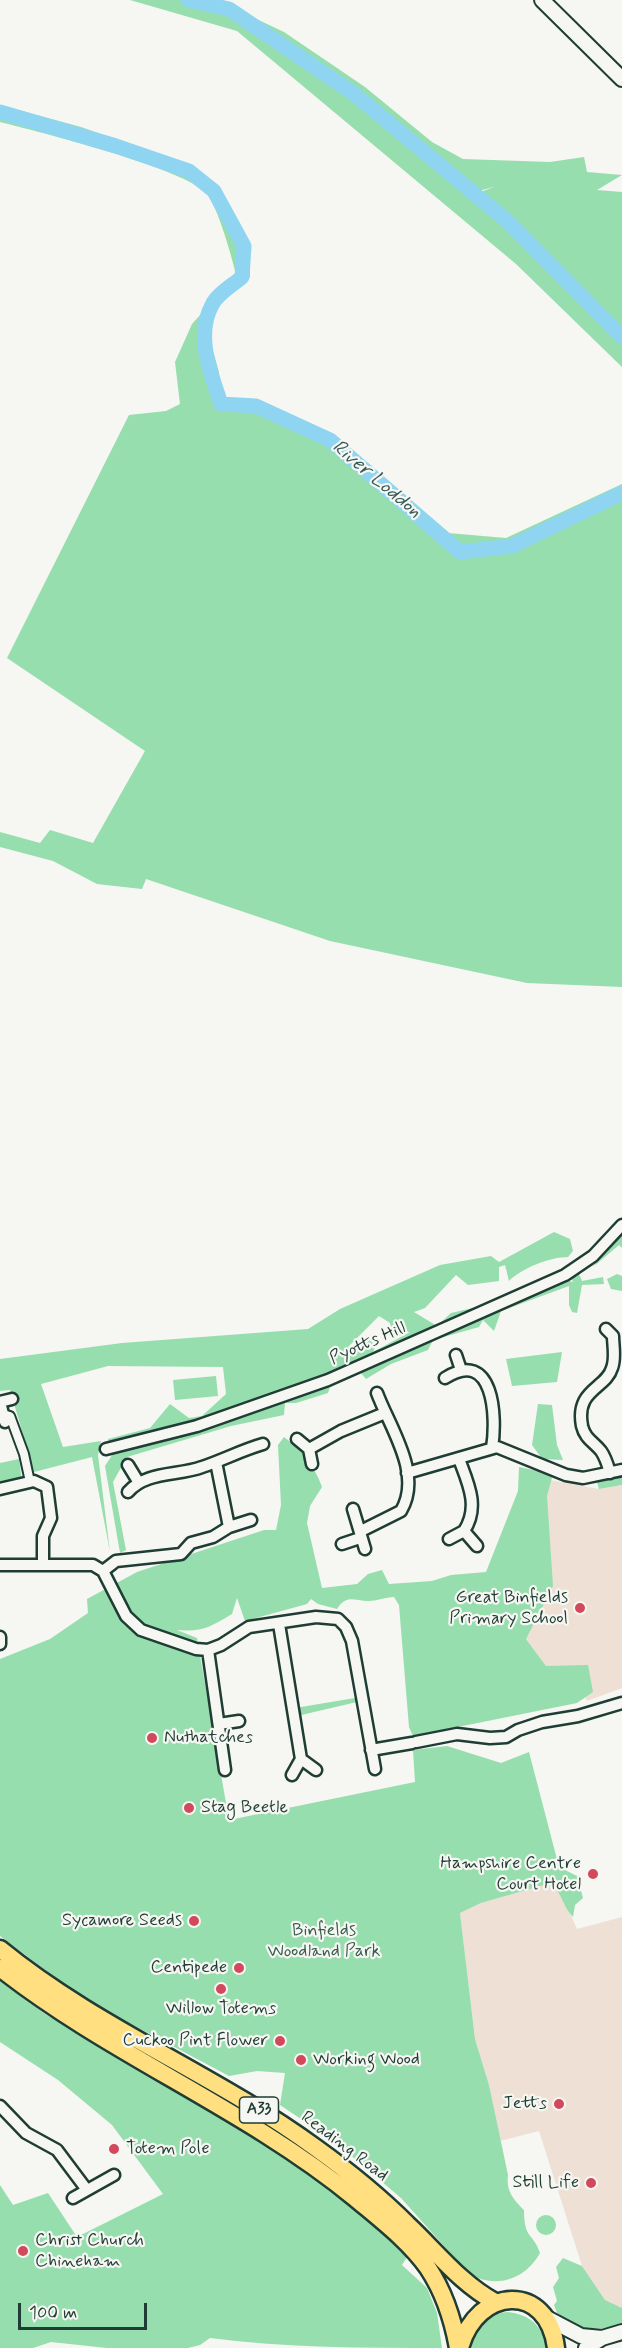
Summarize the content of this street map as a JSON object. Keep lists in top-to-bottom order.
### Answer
{
  "streets": {
    "highway": ["A33", "Reading Road"],
    "street": ["Pyotts Hill"]
  },
  "crossings": [
    ["A33", "Reading Road"]
  ],
  "water": ["River Loddon"],
  "parks": ["Binfields Woodland Park"],
  "places": [
    "Great Binfields Primary School",
    "Nuthatches",
    "Stag Beetle",
    "Hampshire Centre Court Hotel",
    "Sycamore Seeds",
    "Centipede",
    "Willow Totems",
    "Cuckoo Pint Flower",
    "Working Wood",
    "Jetts",
    "Totem Pole",
    "Still Life",
    "Christ Church Chineham"
  ],
  "scale_bar": "100 m"
}
